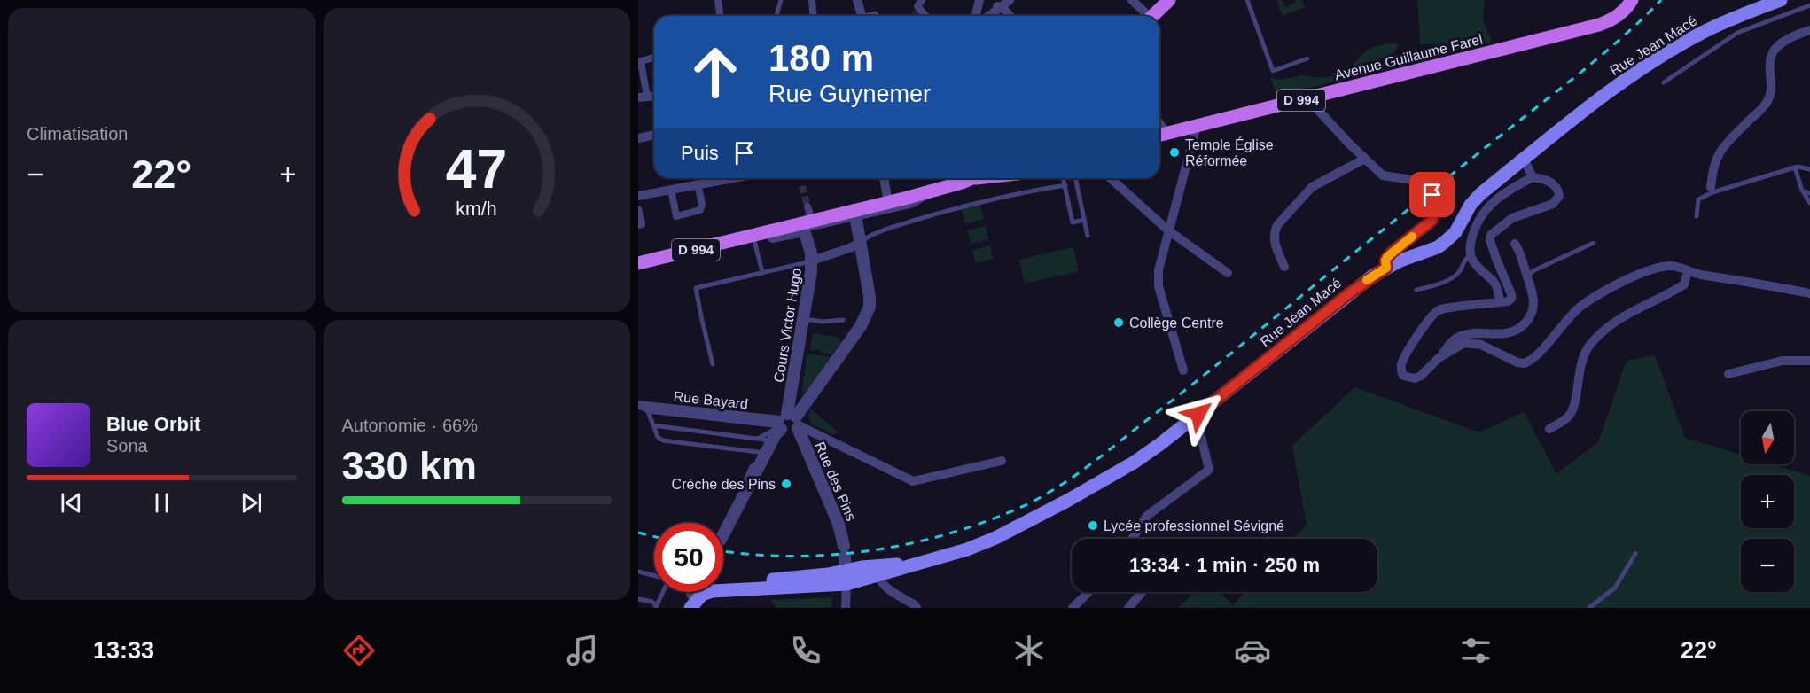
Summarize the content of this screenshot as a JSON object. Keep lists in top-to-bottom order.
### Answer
{
  "streets": {
    "main road": ["Rue Jean Macé", "Avenue Guillaume Farel", "D 994"],
    "street": ["Cours Victor Hugo", "Rue Bayard", "Rue des Pins"]
  },
  "crossings": [
    ["Rue Jean Macé", "Rue des Pins"],
    ["D 994", "Cours Victor Hugo"],
    ["Cours Victor Hugo", "Rue Bayard"],
    ["Cours Victor Hugo", "Rue des Pins"],
    ["Rue Bayard", "Rue des Pins"]
  ],
  "places": [
    "Temple Église Réformée",
    "Collège Centre",
    "Crèche des Pins",
    "Lycée professionnel Sévigné"
  ],
  "north": "bottom",
  "page": {
    "tile": [
      "Climatisation",
      ["Autonomie · 66%", "330 km"]
    ],
    "turn": ["180 m", "Rue Guynemer"],
    "then": "Puis",
    "heat": ["−", "22°", "+"],
    "song": ["Blue Orbit", "Sona"],
    "map_buttons": ["+", "−"],
    "limit": "50",
    "trip": "13:34 · 1 min · 250 m",
    "tabs": ["13:33", "22°"],
    "gauge": ["47", "km/h"]
  }
}
